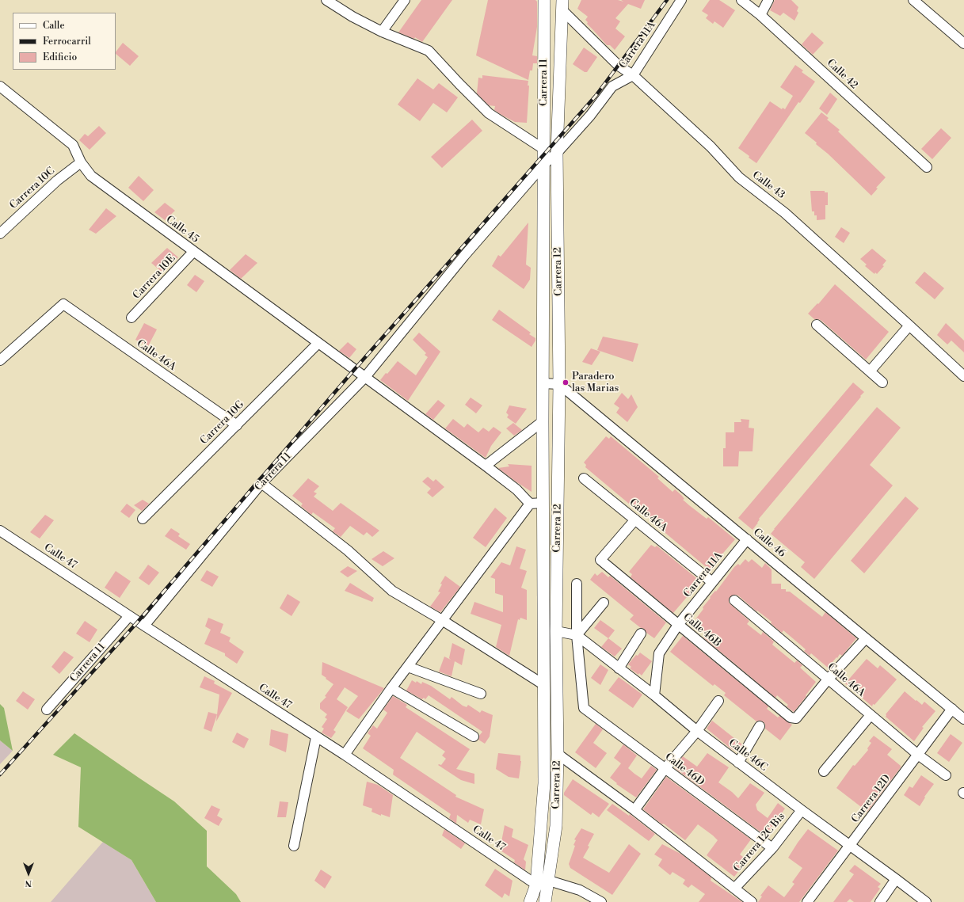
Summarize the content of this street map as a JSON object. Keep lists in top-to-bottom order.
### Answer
{
  "streets": {
    "main road": ["Carrera 11", "Carrera 12"],
    "street": [
      "Carrera 11A",
      "Calle 42",
      "Calle 43",
      "Carrera 10C",
      "Calle 45",
      "Carrera 10E",
      "Calle 46A",
      "Carrera 10G",
      "Calle 46",
      "Calle 47",
      "Calle 46B",
      "Calle 46C",
      "Calle 46D",
      "Carrera 12D",
      "Carrera 12C Bis"
    ]
  },
  "crossings": [
    ["Carrera 11A", "Carrera 11"],
    ["Carrera 11A", "Calle 43"],
    ["Carrera 11A", "Carrera 12"],
    ["Carrera 11A", "Calle 46A"],
    ["Carrera 11A", "Calle 46"],
    ["Carrera 11A", "Calle 46B"],
    ["Carrera 11A", "Calle 46C"],
    ["Carrera 11", "Calle 43"],
    ["Carrera 11", "Calle 45"],
    ["Carrera 11", "Carrera 12"],
    ["Carrera 11", "Calle 47"],
    ["Carrera 10C", "Calle 45"],
    ["Calle 45", "Carrera 10E"],
    ["Calle 45", "Carrera 10G"],
    ["Carrera 12", "Calle 46"],
    ["Carrera 12", "Calle 47"],
    ["Carrera 12", "Calle 46C"],
    ["Calle 46A", "Carrera 10G"],
    ["Calle 46A", "Calle 46B"],
    ["Calle 46A", "Carrera 12D"],
    ["Calle 46", "Carrera 12D"],
    ["Calle 46C", "Calle 46D"],
    ["Calle 46C", "Carrera 12D"],
    ["Calle 46C", "Carrera 12C Bis"],
    ["Calle 46D", "Carrera 12C Bis"]
  ],
  "places": ["Paradero las Marias"],
  "legend": ["Calle", "Ferrocarril", "Edificio"],
  "north": "bottom"
}
